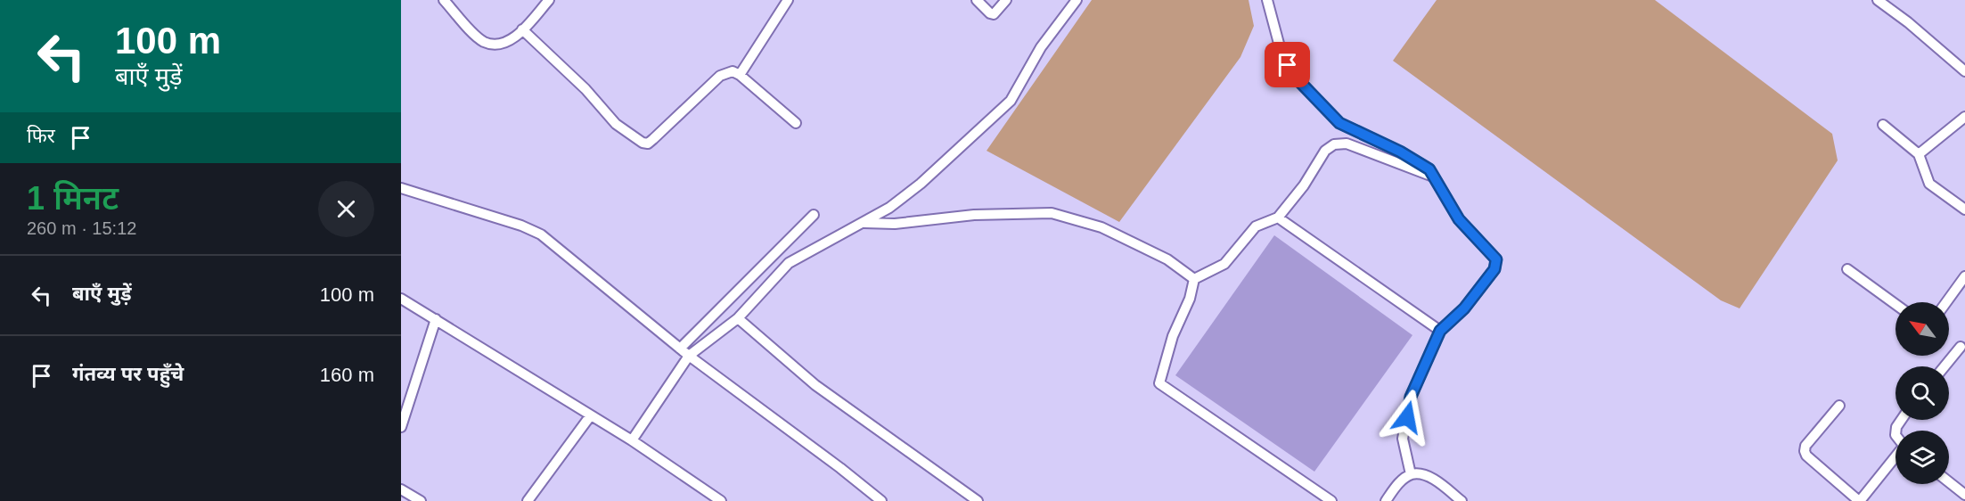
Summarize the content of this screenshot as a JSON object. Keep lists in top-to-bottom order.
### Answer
{
  "north": "top left",
  "page": {
    "turn": ["100 m", "बाएँ मुड़ें"],
    "then": "फिर",
    "heading": ["1 मिनट", "260 m · 15:12"],
    "list": [
      {
        "name": "बाएँ मुड़ें",
        "value": "100 m"
      },
      {
        "name": "गंतव्य पर पहुँचे",
        "value": "160 m"
      }
    ]
  }
}
